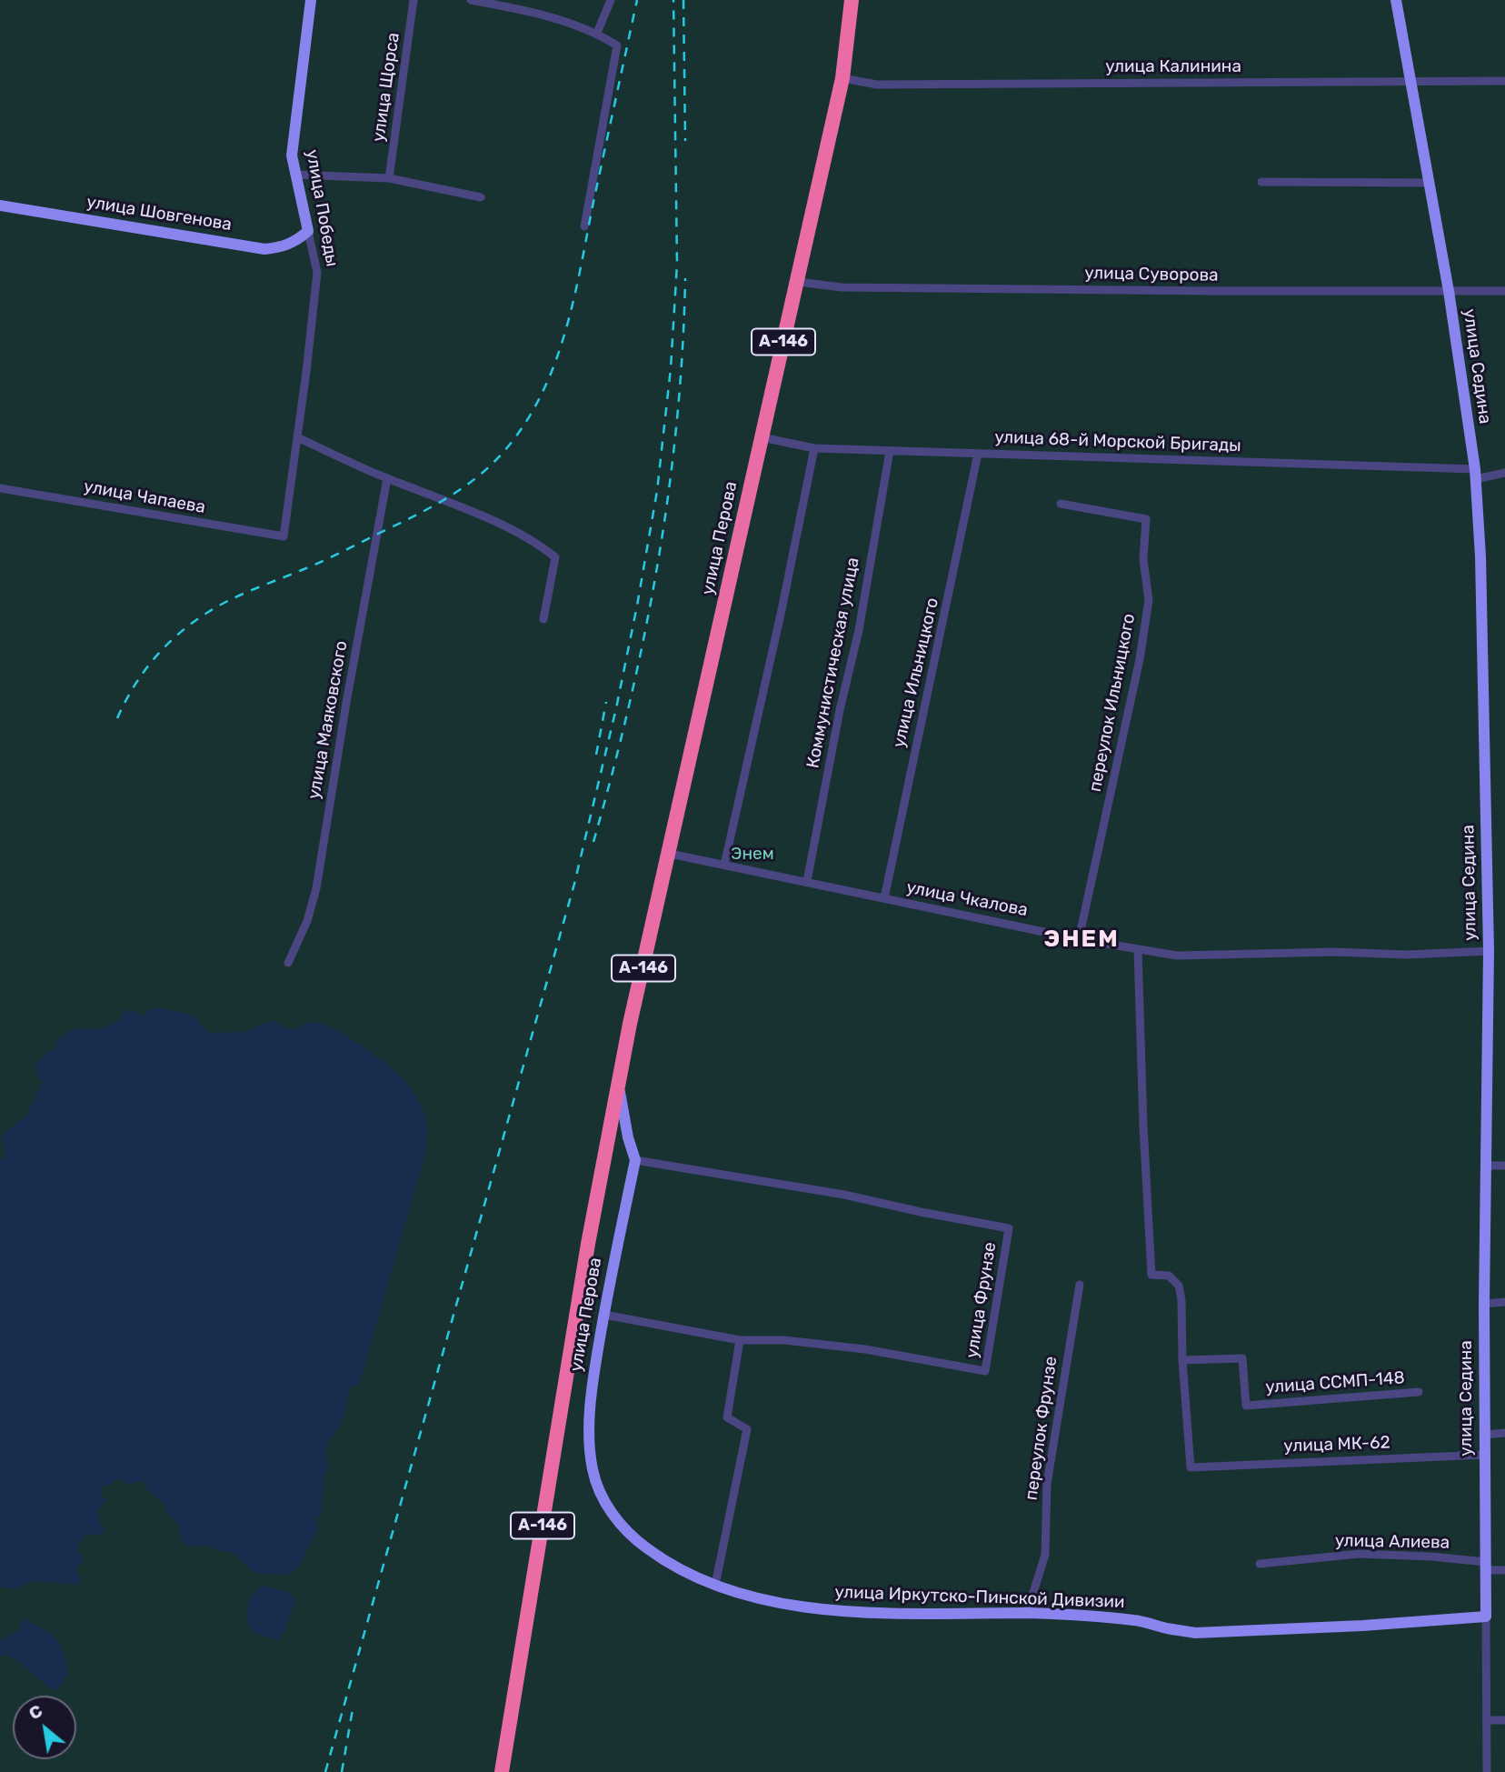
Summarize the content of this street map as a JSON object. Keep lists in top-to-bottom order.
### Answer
{
  "streets": {
    "highway": ["А-146", "улица Перова"],
    "street": [
      "улица Калинина",
      "улица Щорса",
      "улица Победы",
      "улица Шовгенова",
      "улица Суворова",
      "улица Седина",
      "улица 68-й Морской Бригады",
      "улица Чапаева",
      "Коммунистическая улица",
      "улица Ильницкого",
      "переулок Ильницкого",
      "улица Маяковского",
      "улица Чкалова",
      "улица Фрунзе",
      "улица ССМП-148",
      "переулок Фрунзе",
      "улица МК-62",
      "улица Алиева",
      "улица Иркутско-Пинской Дивизии"
    ]
  },
  "crossings": [
    ["улица Калинина", "улица Седина"],
    ["улица Калинина", "улица Перова"],
    ["улица Победы", "улица Шовгенова"],
    ["улица Победы", "улица Чапаева"],
    ["улица Суворова", "улица Седина"],
    ["улица Суворова", "улица Перова"],
    ["улица Седина", "улица 68-й Морской Бригады"],
    ["улица Седина", "улица Чкалова"],
    ["улица Седина", "улица МК-62"],
    ["улица Седина", "улица Алиева"],
    ["улица Седина", "улица Иркутско-Пинской Дивизии"],
    ["улица 68-й Морской Бригады", "улица Перова"],
    ["улица 68-й Морской Бригады", "Коммунистическая улица"],
    ["улица 68-й Морской Бригады", "улица Ильницкого"],
    ["улица Перова", "улица Чкалова"],
    ["улица Перова", "улица Фрунзе"],
    ["улица Перова", "улица Иркутско-Пинской Дивизии"],
    ["Коммунистическая улица", "улица Чкалова"],
    ["улица Ильницкого", "улица Чкалова"],
    ["переулок Ильницкого", "улица Чкалова"],
    ["улица ССМП-148", "улица МК-62"],
    ["переулок Фрунзе", "улица Иркутско-Пинской Дивизии"]
  ],
  "districts": ["ЭНЕМ"],
  "parks": ["Энем"],
  "north": "top left"
}
